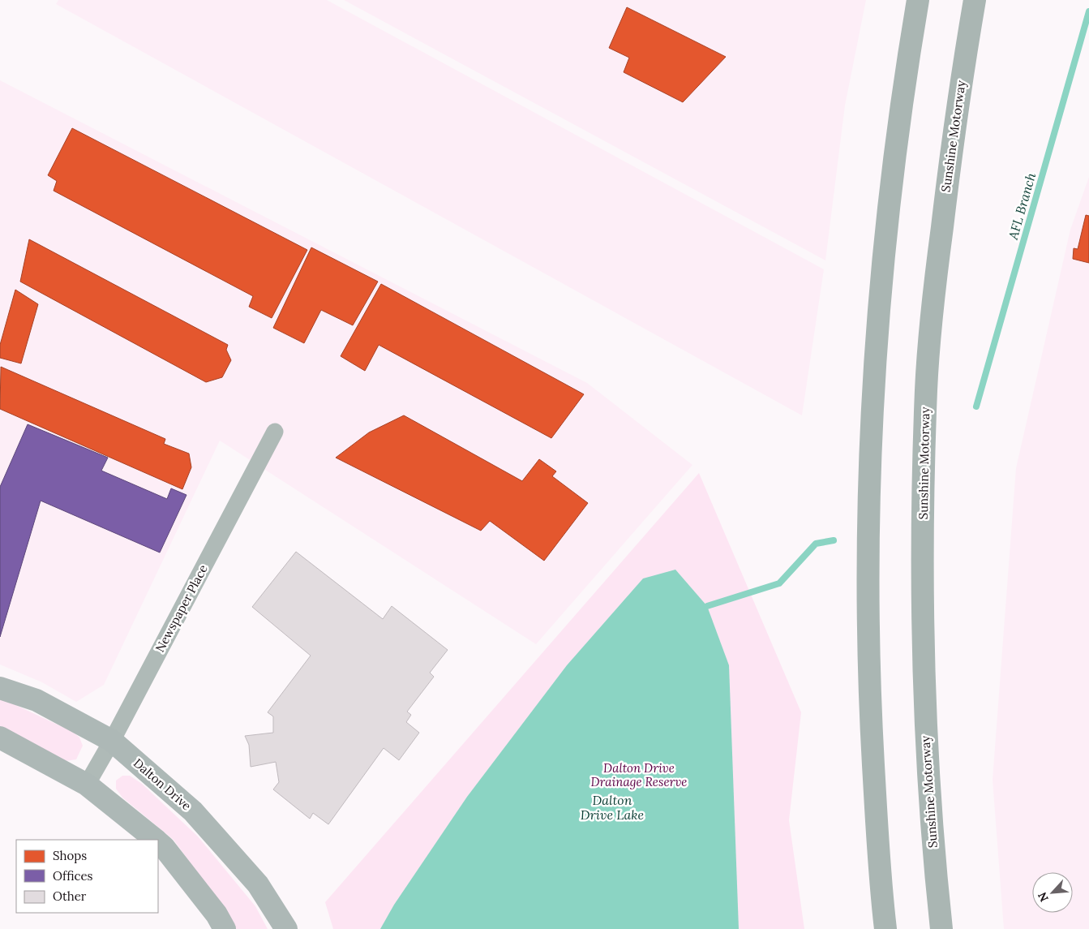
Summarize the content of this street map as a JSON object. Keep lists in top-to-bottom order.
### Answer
{
  "streets": {
    "highway": ["Sunshine Motorway"],
    "main road": ["Dalton Drive"],
    "street": ["Newspaper Place"]
  },
  "crossings": [
    ["Newspaper Place", "Dalton Drive"]
  ],
  "water": ["AFL Branch", "Dalton Drive Lake"],
  "parks": ["Dalton Drive Drainage Reserve"],
  "legend": ["Shops", "Offices", "Other"],
  "north": "bottom left"
}
